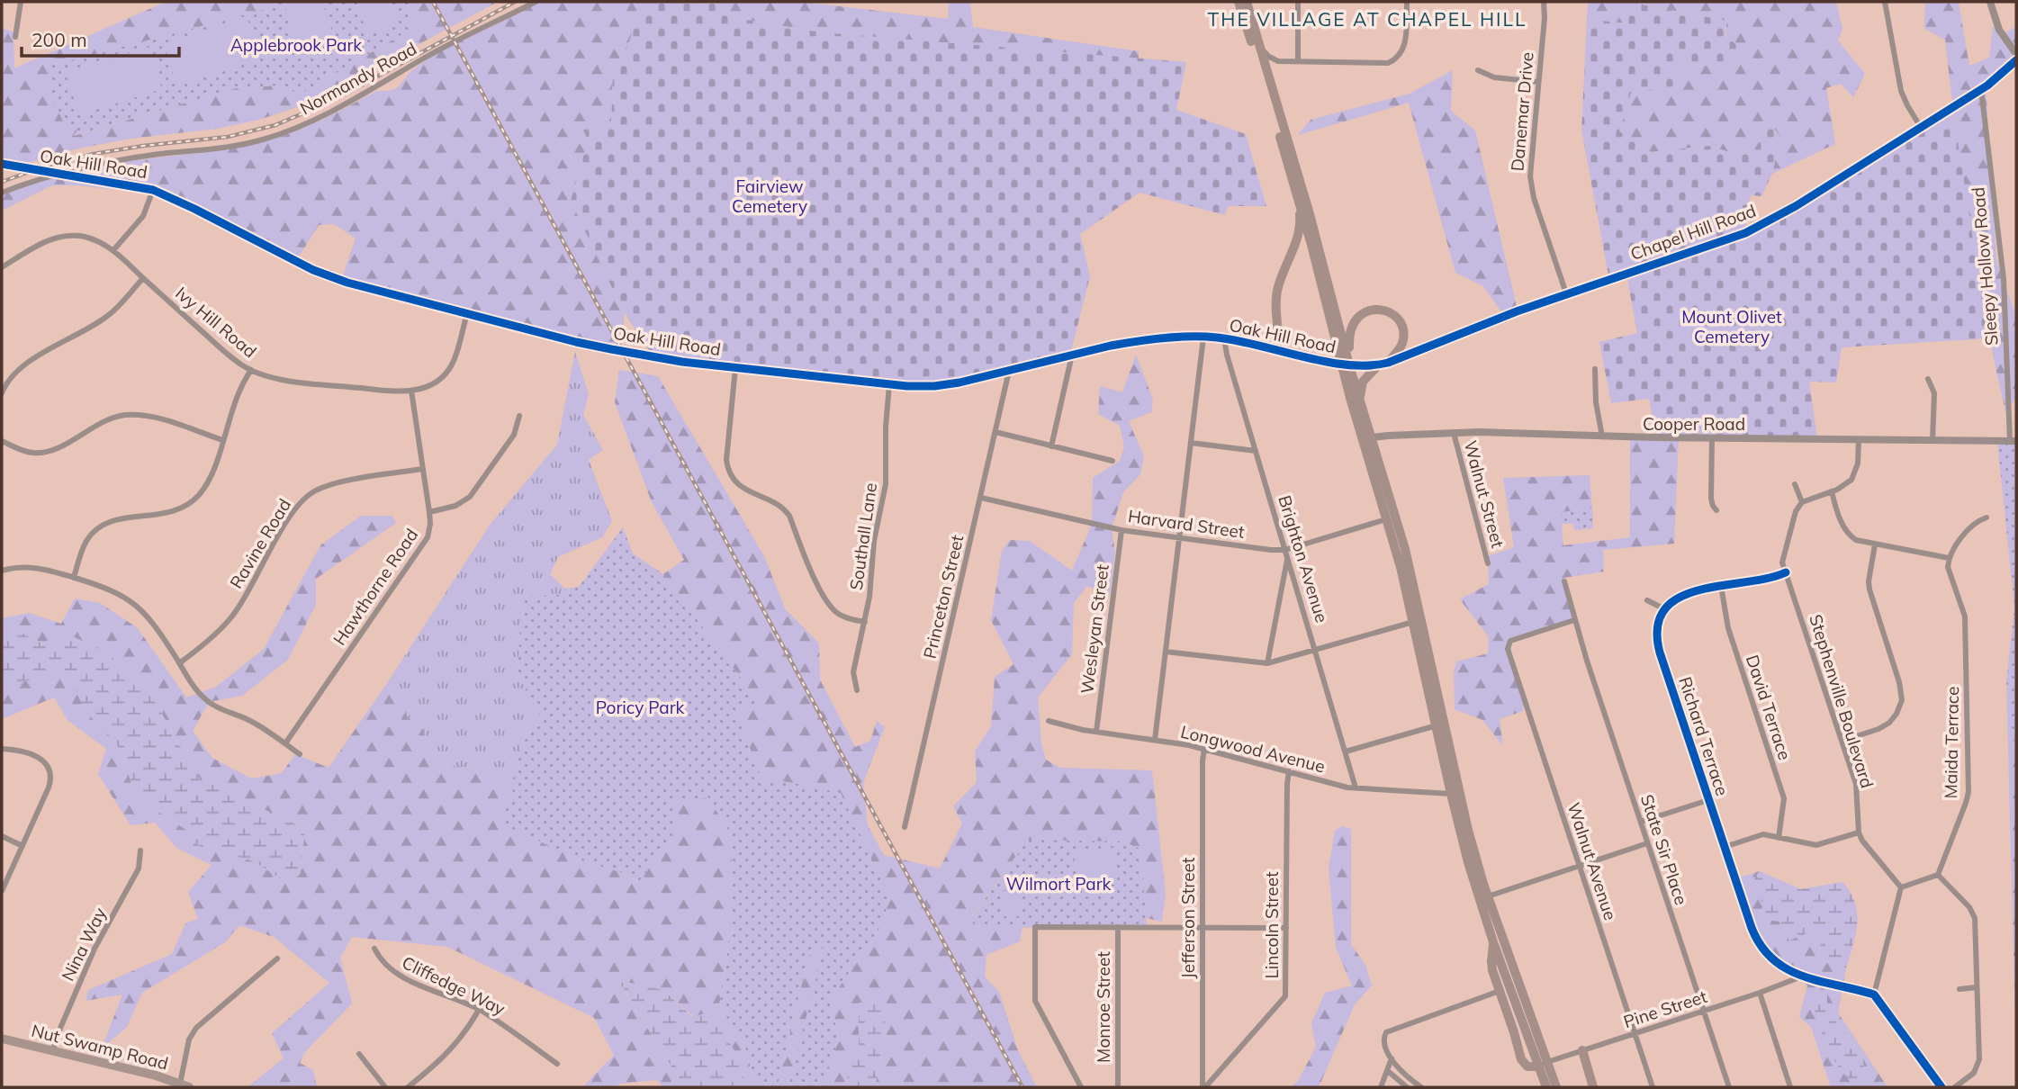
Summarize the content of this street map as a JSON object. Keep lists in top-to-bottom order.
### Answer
{
  "streets": {
    "main road": ["Nut Swamp Road"],
    "street": [
      "Normandy Road",
      "Danemar Drive",
      "Oak Hill Road",
      "Chapel Hill Road",
      "Sleepy Hollow Road",
      "Ivy Hill Road",
      "Cooper Road",
      "Walnut Street",
      "Harvard Street",
      "Southall Lane",
      "Ravine Road",
      "Brighton Avenue",
      "Hawthorne Road",
      "Princeton Street",
      "Wesleyan Street",
      "Stephenville Boulevard",
      "David Terrace",
      "Richard Terrace",
      "Maida Terrace",
      "Longwood Avenue",
      "State Sir Place",
      "Walnut Avenue",
      "Jefferson Street",
      "Lincoln Street",
      "Nina Way",
      "Cliffedge Way",
      "Monroe Street",
      "Pine Street"
    ]
  },
  "crossings": [
    ["Normandy Road", "Oak Hill Road"],
    ["Danemar Drive", "Chapel Hill Road"],
    ["Oak Hill Road", "Chapel Hill Road"],
    ["Oak Hill Road", "Ivy Hill Road"],
    ["Oak Hill Road", "Southall Lane"],
    ["Oak Hill Road", "Brighton Avenue"],
    ["Oak Hill Road", "Princeton Street"],
    ["Chapel Hill Road", "Sleepy Hollow Road"],
    ["Sleepy Hollow Road", "Cooper Road"],
    ["Ivy Hill Road", "Hawthorne Road"],
    ["Cooper Road", "Walnut Street"],
    ["Harvard Street", "Brighton Avenue"],
    ["Harvard Street", "Princeton Street"],
    ["Harvard Street", "Wesleyan Street"],
    ["Ravine Road", "Hawthorne Road"],
    ["Brighton Avenue", "Longwood Avenue"],
    ["Wesleyan Street", "Longwood Avenue"],
    ["Richard Terrace", "Pine Street"],
    ["Longwood Avenue", "Jefferson Street"],
    ["Longwood Avenue", "Lincoln Street"],
    ["State Sir Place", "Walnut Avenue"],
    ["State Sir Place", "Pine Street"],
    ["Walnut Avenue", "Pine Street"],
    ["Jefferson Street", "Lincoln Street"],
    ["Nina Way", "Nut Swamp Road"]
  ],
  "districts": ["THE VILLAGE AT CHAPEL HILL"],
  "parks": [
    "Applebrook Park",
    "Fairview Cemetery",
    "Mount Olivet Cemetery",
    "Poricy Park",
    "Wilmort Park"
  ],
  "scale_bar": "200 m"
}
